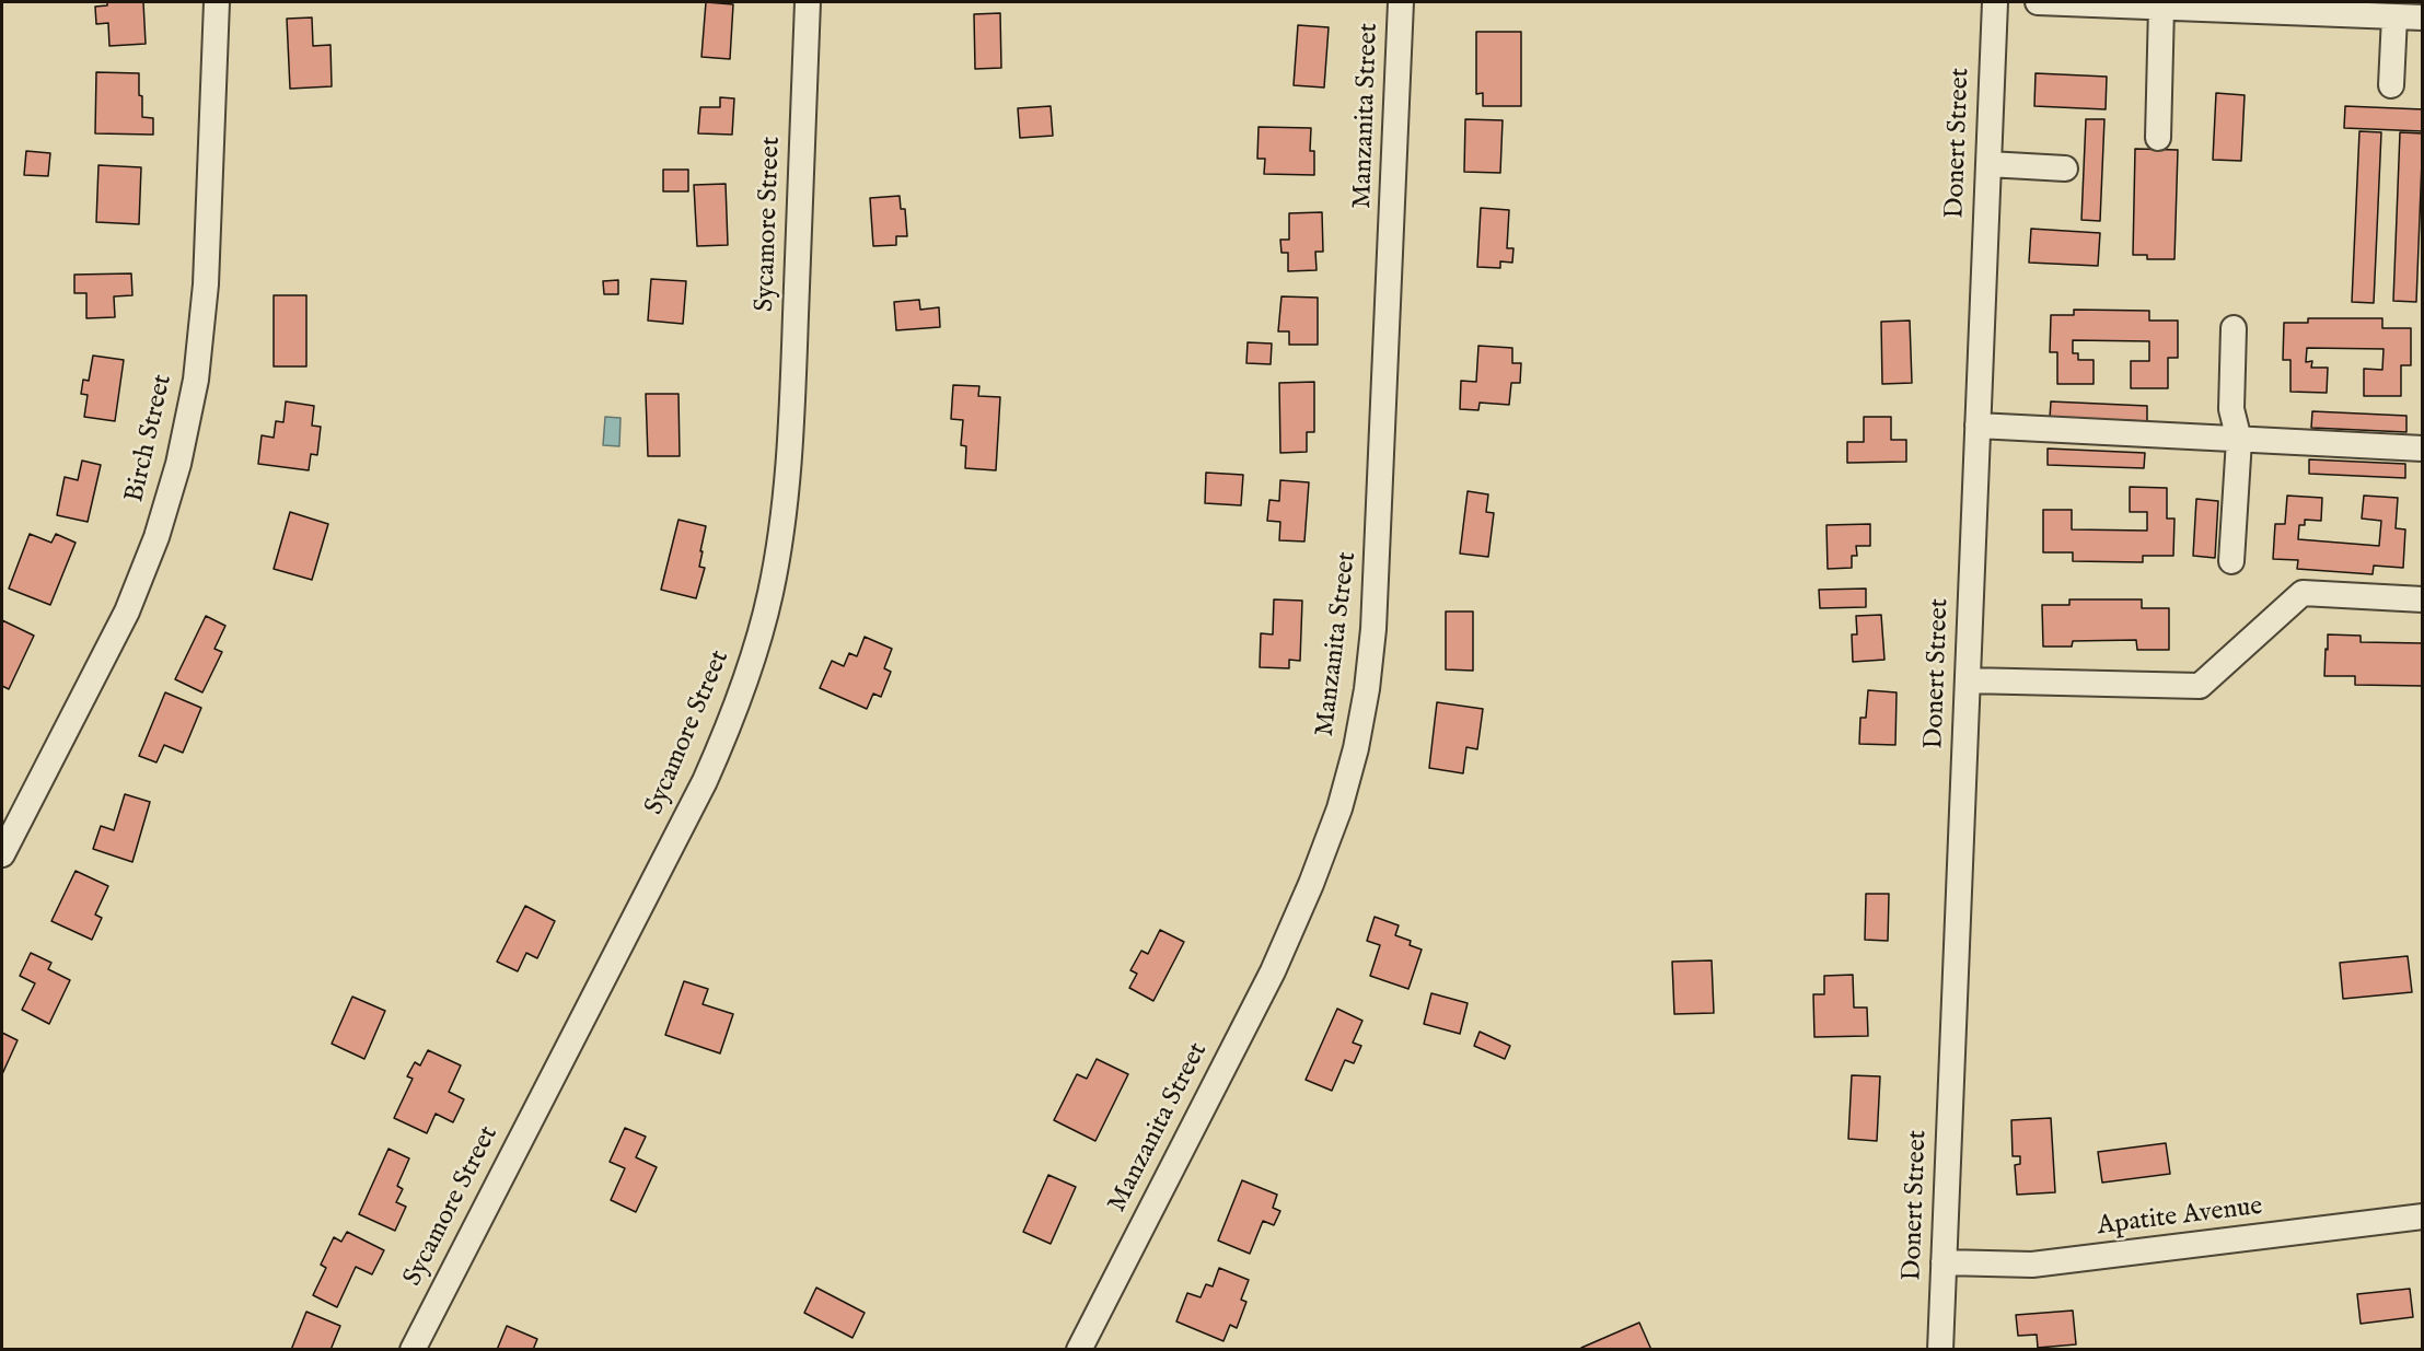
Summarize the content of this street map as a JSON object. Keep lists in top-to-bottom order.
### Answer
{
  "streets": {
    "street": [
      "Manzanita Street",
      "Donert Street",
      "Sycamore Street",
      "Birch Street",
      "Apatite Avenue"
    ]
  },
  "crossings": [
    ["Donert Street", "Apatite Avenue"]
  ]
}
